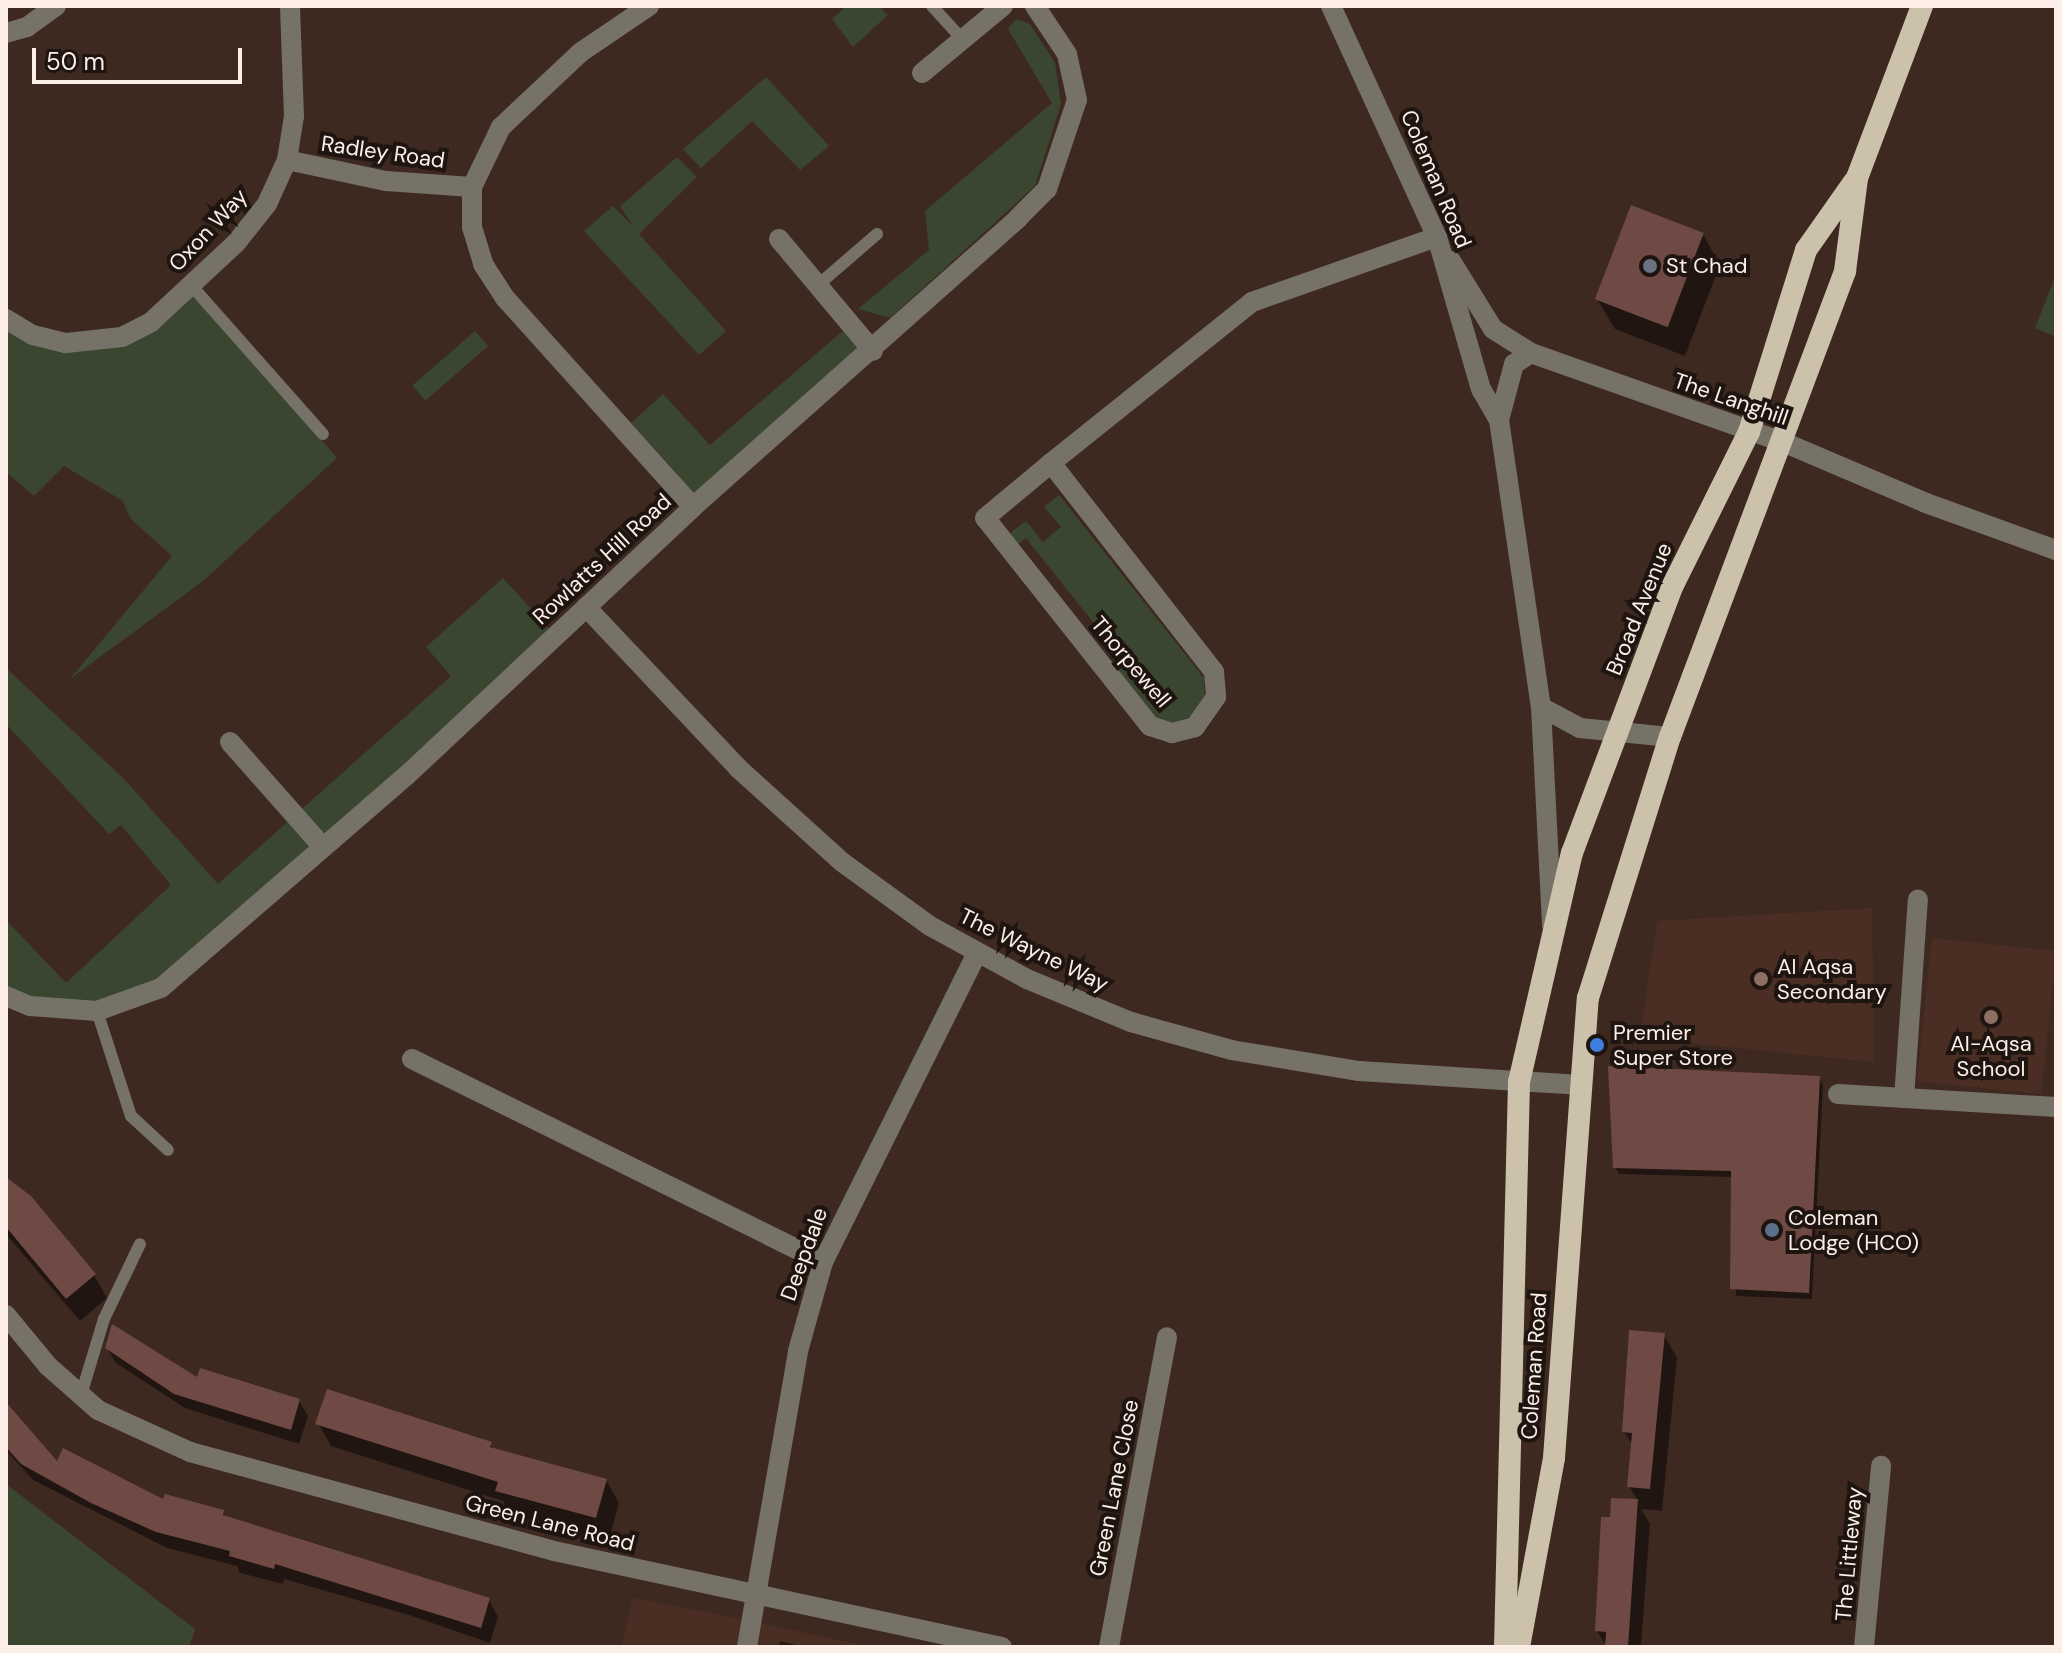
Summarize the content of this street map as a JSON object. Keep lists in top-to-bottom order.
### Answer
{
  "streets": {
    "highway": ["Coleman Road", "Broad Avenue"],
    "street": [
      "Radley Road",
      "Oxon Way",
      "The Langhill",
      "Rowlatts Hill Road",
      "Thorpewell",
      "The Wayne Way",
      "Deepdale",
      "Green Lane Close",
      "Green Lane Road",
      "The Littleway"
    ]
  },
  "crossings": [
    ["Radley Road", "Oxon Way"],
    ["Coleman Road", "The Langhill"],
    ["Coleman Road", "Broad Avenue"],
    ["Coleman Road", "Thorpewell"],
    ["Coleman Road", "The Wayne Way"],
    ["The Langhill", "Broad Avenue"],
    ["The Langhill", "Thorpewell"],
    ["Rowlatts Hill Road", "The Wayne Way"],
    ["Broad Avenue", "The Wayne Way"],
    ["The Wayne Way", "Deepdale"],
    ["Deepdale", "Green Lane Road"]
  ],
  "places": [
    "St Chad",
    "Al Aqsa Secondary",
    "Al-Aqsa School",
    "Premier Super Store",
    "Coleman Lodge (HCO)"
  ],
  "scale_bar": "50 m"
}
